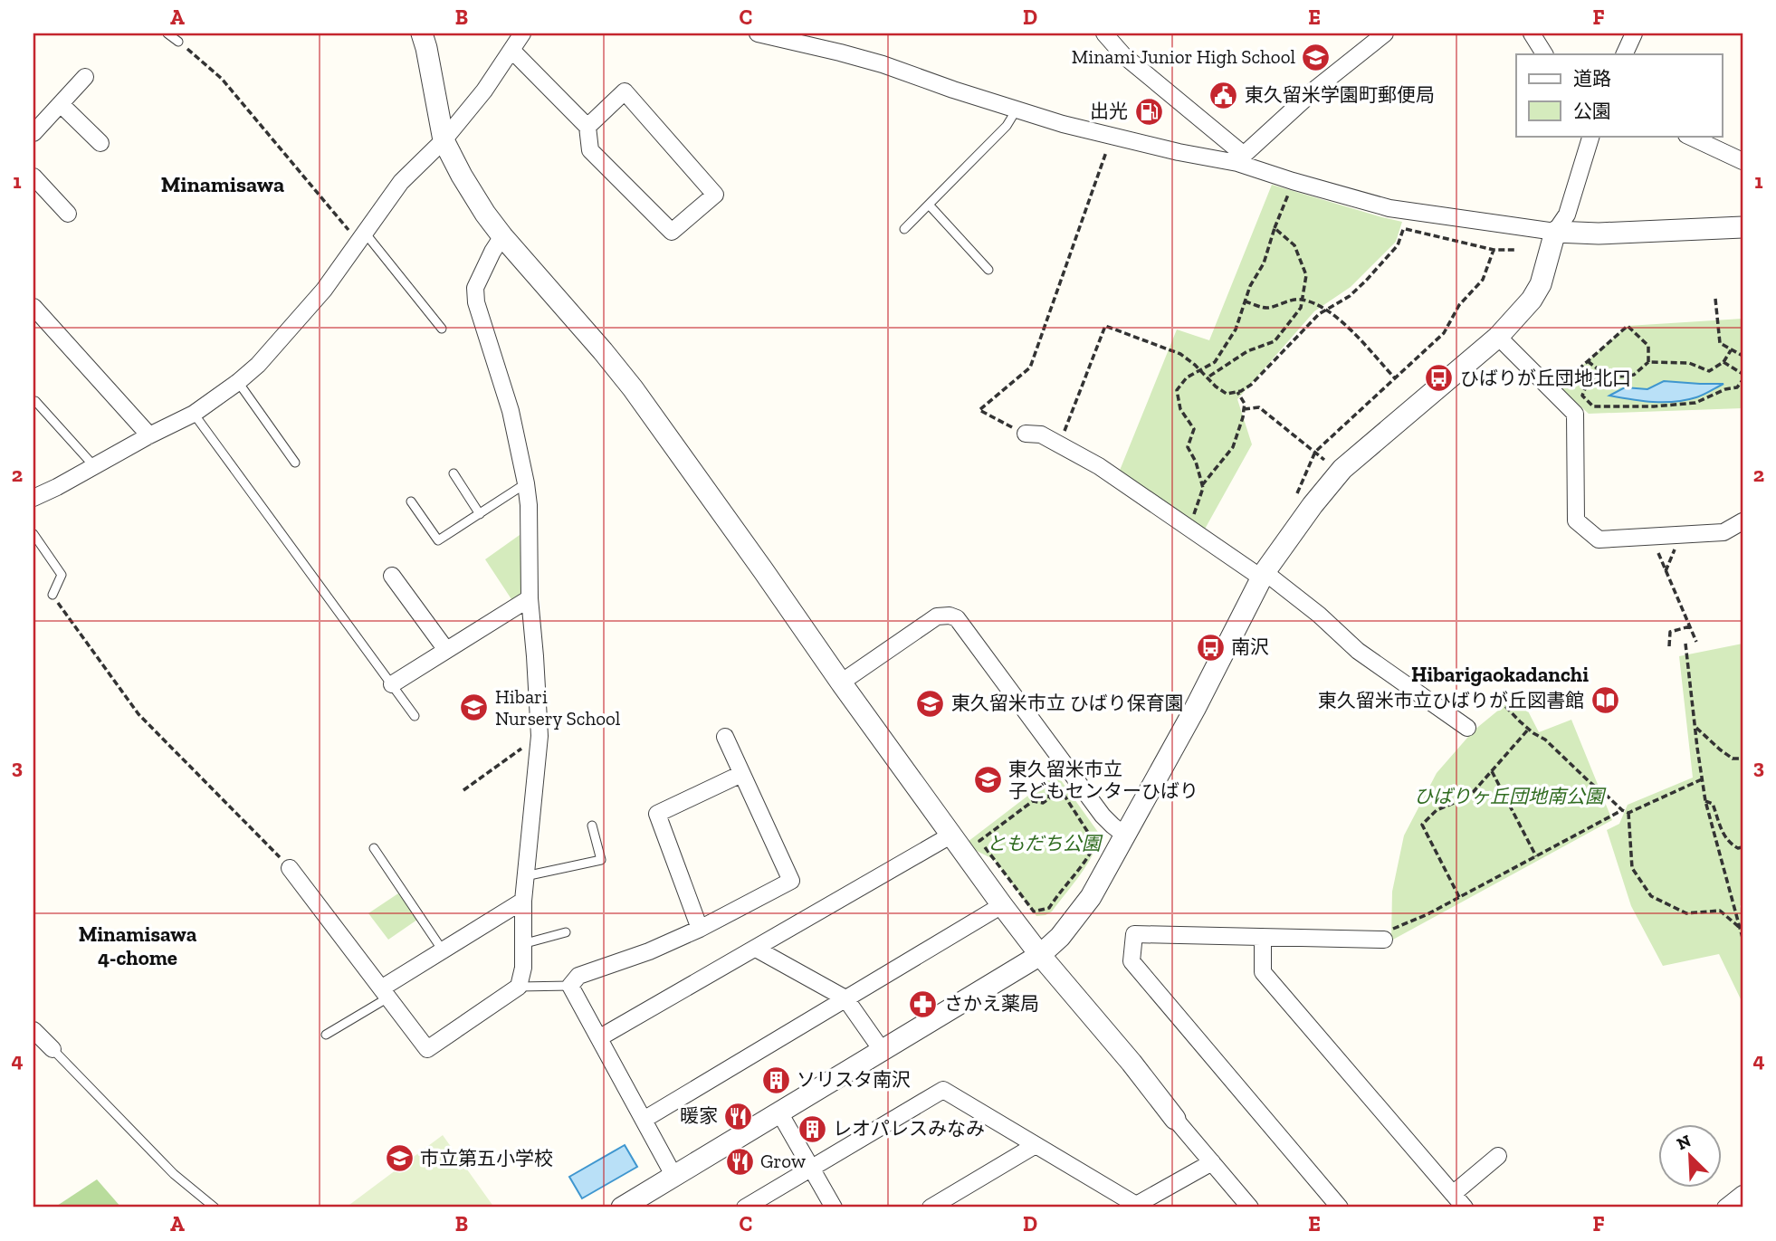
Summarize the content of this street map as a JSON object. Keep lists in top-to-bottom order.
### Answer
{
  "districts": ["Minamisawa", "Hibarigaokadanchi", "Minamisawa 4-chome"],
  "parks": ["ひばりヶ丘団地南公園", "ともだち公園"],
  "places": {
    "school or university": [
      "Minami Junior High School",
      "東久留米市立 ひばり保育園",
      "Hibari Nursery School",
      "東久留米市立 子どもセンターひばり",
      "市立第五小学校"
    ],
    "public building": ["東久留米学園町郵便局"],
    "fuel station": ["出光"],
    "bus stop": ["ひばりが丘団地北口", "南沢"],
    "library": ["東久留米市立ひばりが丘図書館"],
    "pharmacy": ["さかえ薬局"],
    "building": ["ソリスタ南沢", "レオパレスみなみ"],
    "restaurant": ["暖家", "Grow"]
  },
  "legend": ["道路", "公園"],
  "north": "top left",
  "grid": {
    "columns": [
      "A",
      "B",
      "C",
      "D",
      "E",
      "F"
    ],
    "rows": [
      "1",
      "2",
      "3",
      "4"
    ]
  }
}
